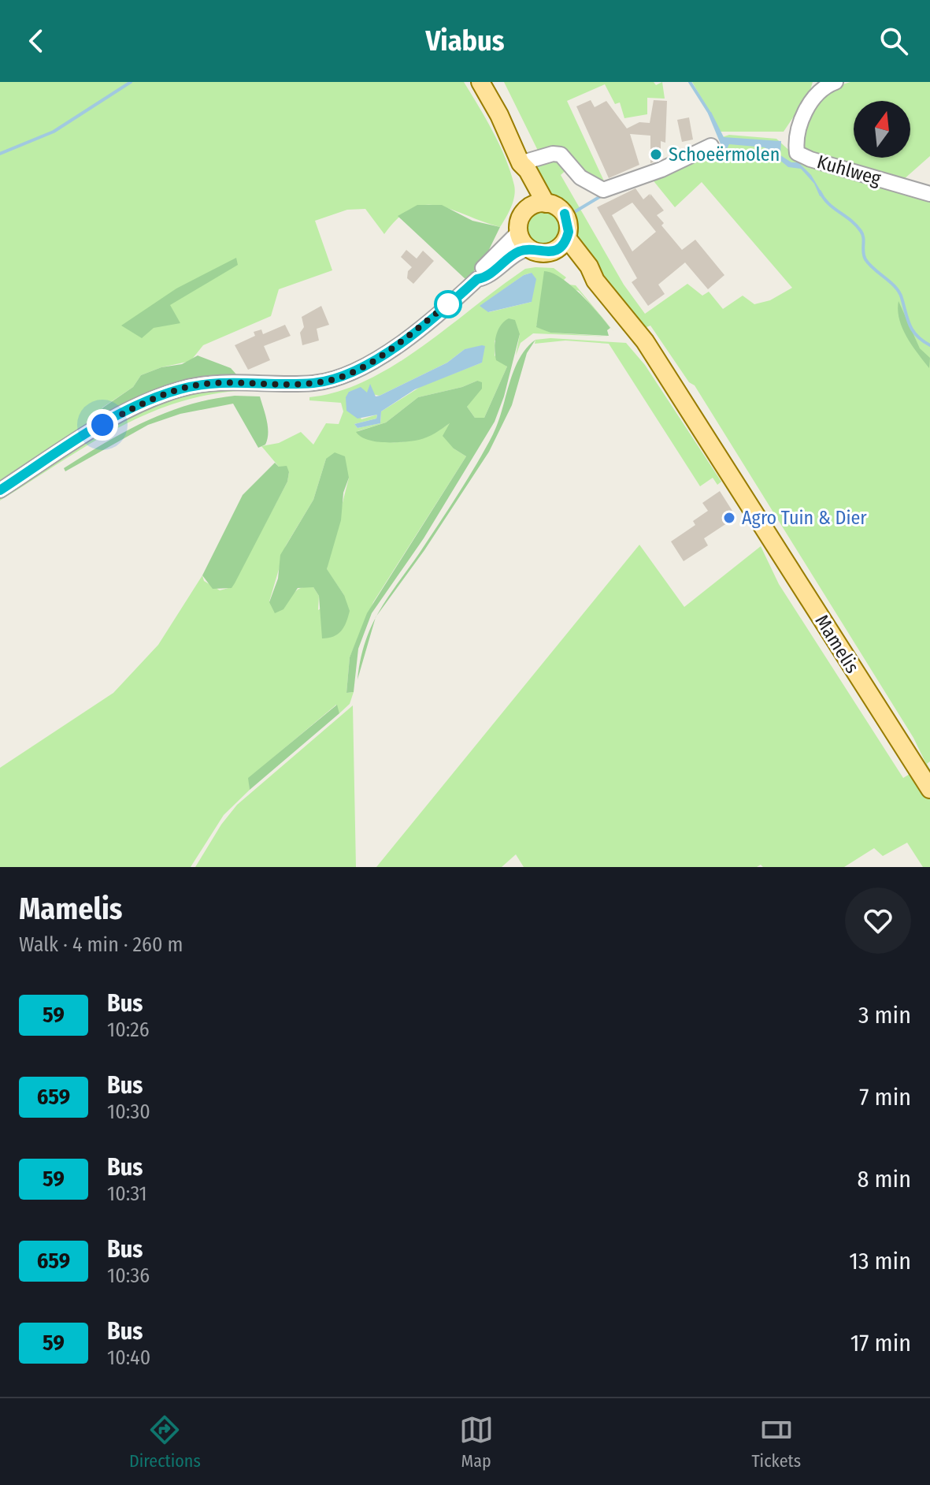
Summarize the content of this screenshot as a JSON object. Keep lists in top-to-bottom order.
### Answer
{
  "streets": {
    "main road": ["Mamelis"],
    "street": ["Kuhlweg"]
  },
  "places": ["Schoeërmolen", "Agro Tuin & Dier"],
  "lines": ["bus line 59"],
  "north": "top",
  "page": {
    "header": "Viabus",
    "heading": ["Mamelis", "Walk · 4 min · 260 m"],
    "list": [
      {
        "mark": "59",
        "name": "Bus",
        "note": "10:26",
        "value": "3 min"
      },
      {
        "mark": "659",
        "name": "Bus",
        "note": "10:30",
        "value": "7 min"
      },
      {
        "mark": "59",
        "name": "Bus",
        "note": "10:31",
        "value": "8 min"
      },
      {
        "mark": "659",
        "name": "Bus",
        "note": "10:36",
        "value": "13 min"
      },
      {
        "mark": "59",
        "name": "Bus",
        "note": "10:40",
        "value": "17 min"
      }
    ],
    "tabs": ["Directions", "Map", "Tickets"]
  }
}
